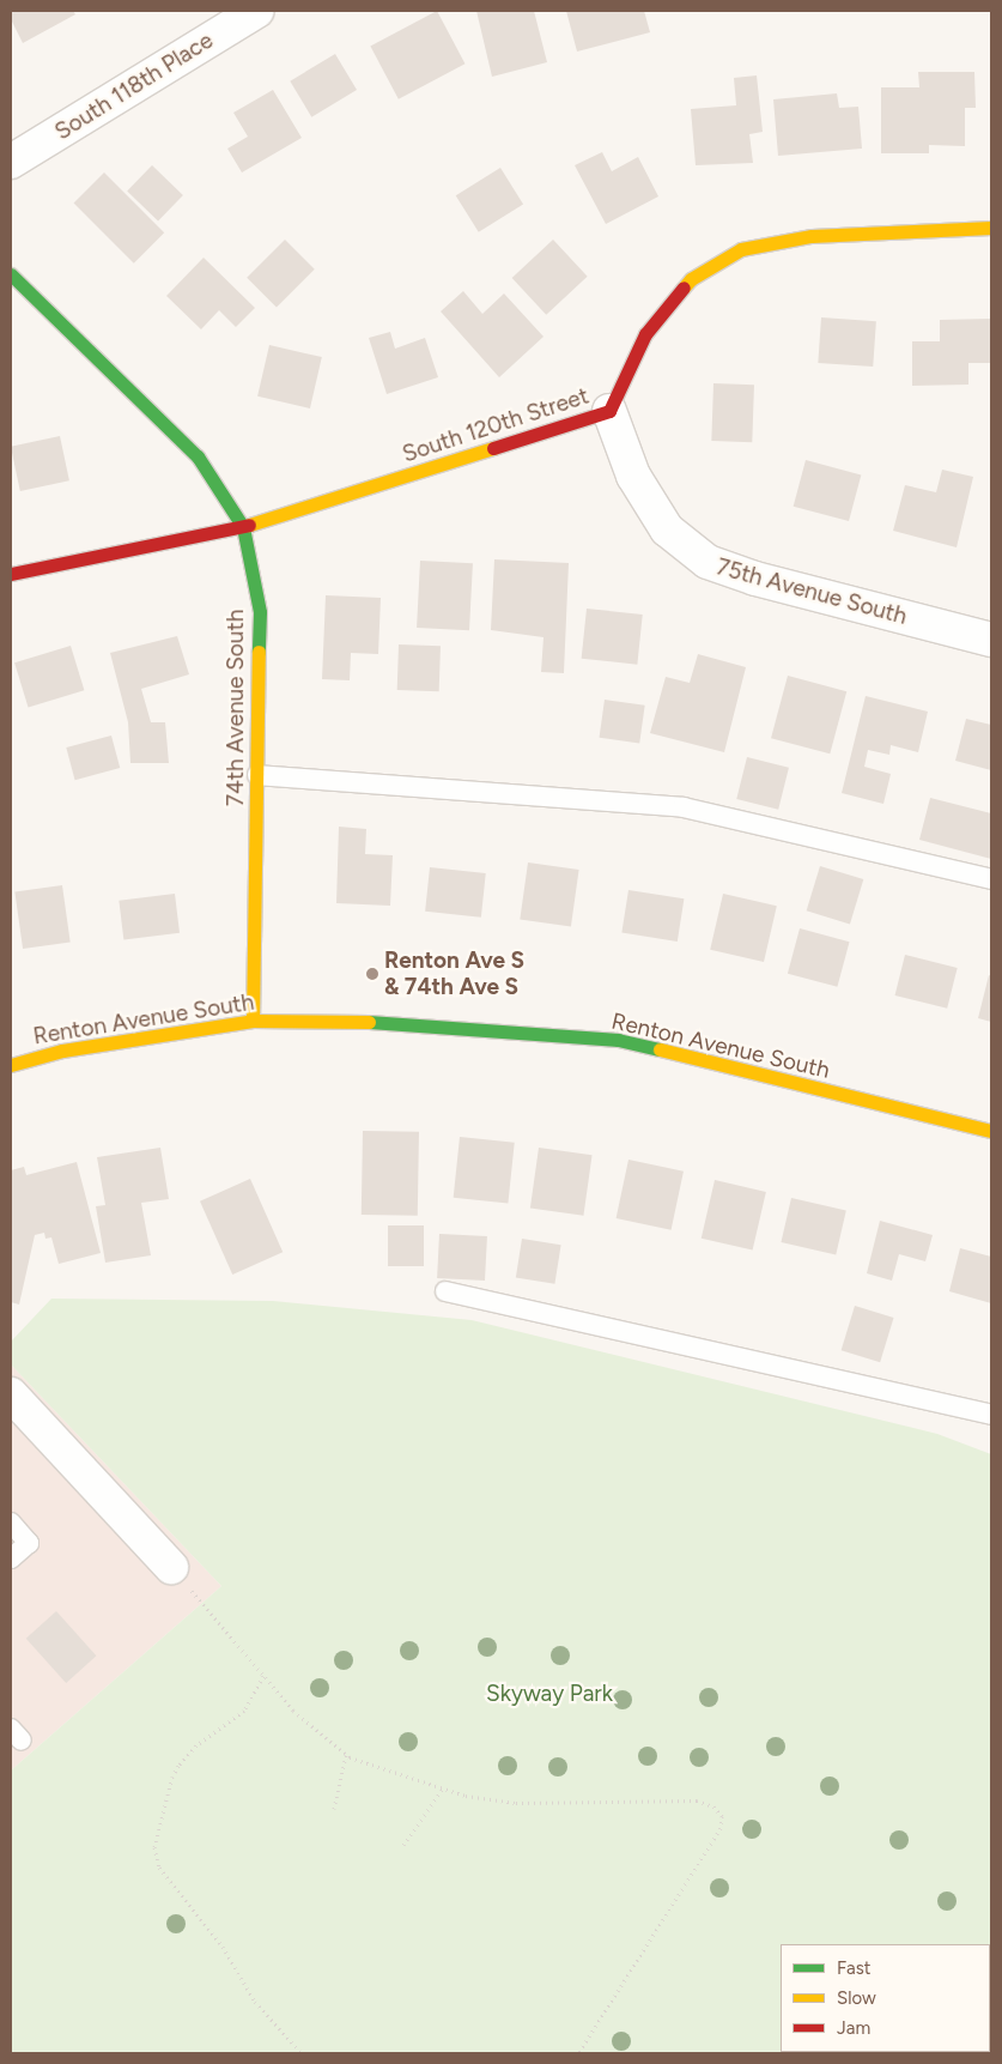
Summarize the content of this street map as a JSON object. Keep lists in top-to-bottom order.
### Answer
{
  "streets": {
    "street": [
      "South 118th Place",
      "South 120th Street",
      "75th Avenue South",
      "74th Avenue South",
      "Renton Avenue South"
    ]
  },
  "crossings": [
    ["South 120th Street", "75th Avenue South"],
    ["South 120th Street", "74th Avenue South"],
    ["74th Avenue South", "Renton Avenue South"]
  ],
  "parks": ["Skyway Park"],
  "places": ["Renton Ave S & 74th Ave S"],
  "legend": ["Fast", "Slow", "Jam"]
}
